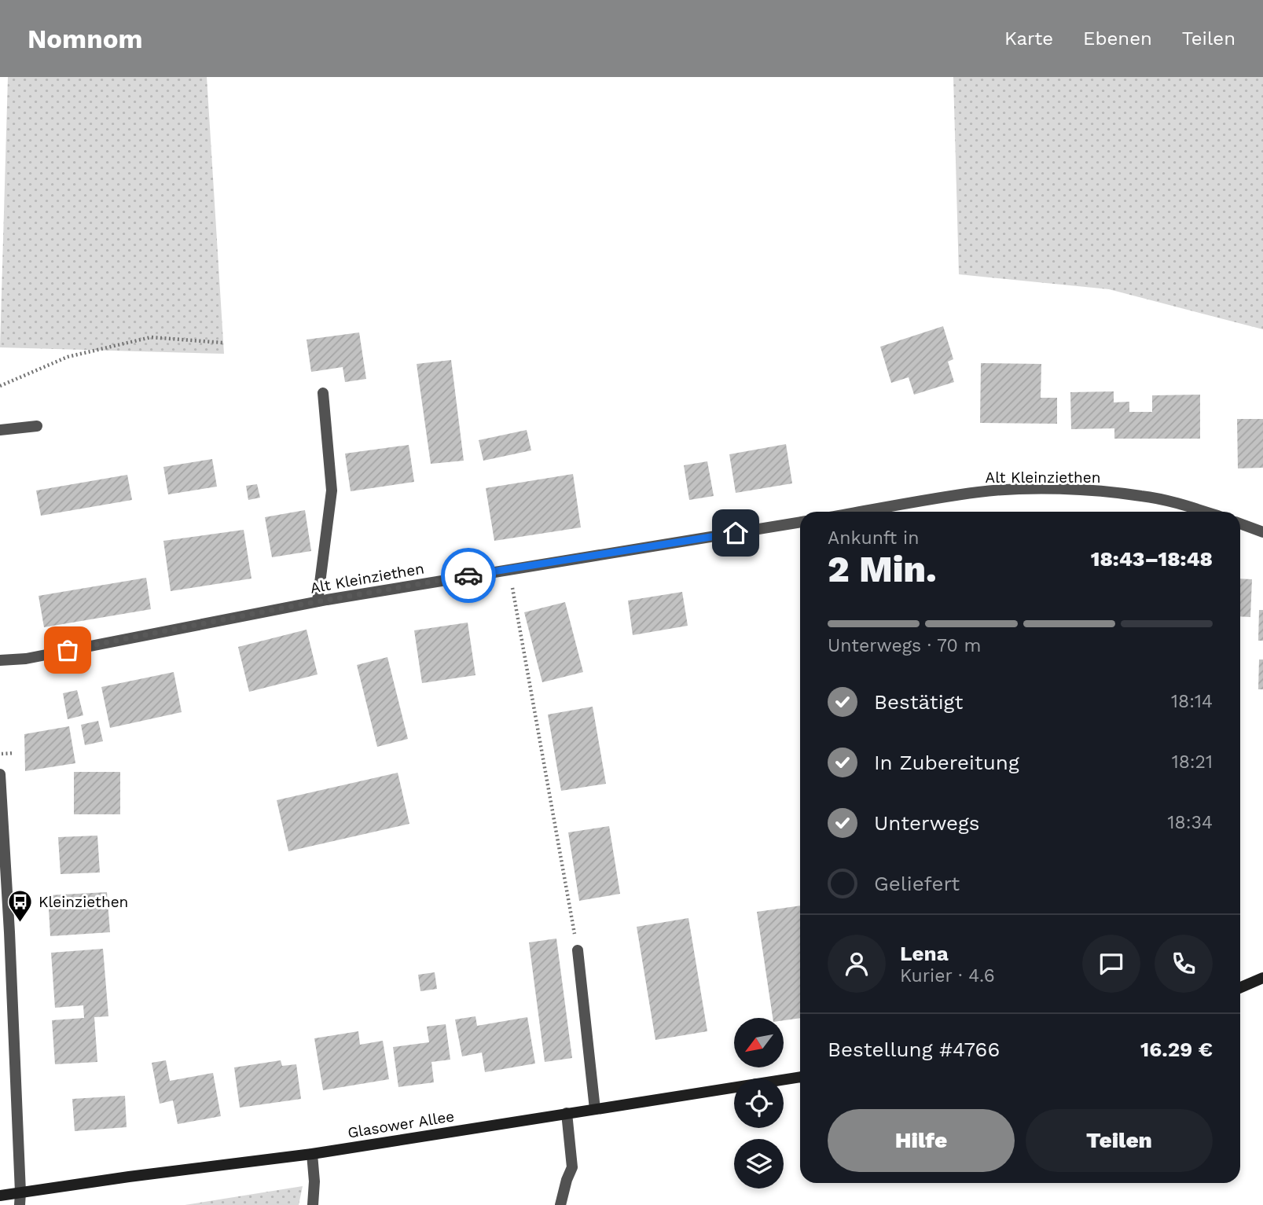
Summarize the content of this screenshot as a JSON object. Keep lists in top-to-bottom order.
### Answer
{
  "streets": {
    "main road": ["Glasower Allee"],
    "street": ["Alt Kleinziethen"]
  },
  "places": {
    "bus stop": ["Kleinziethen"]
  },
  "north": "bottom left",
  "page": {
    "header": "Nomnom",
    "nav": ["Karte", "Ebenen", "Teilen"],
    "heading": ["2 Min.", "Ankunft in", "18:43–18:48"],
    "panel": [
      "Lena",
      "Kurier · 4.6",
      "Bestellung #4766",
      "16.29 €"
    ],
    "bar": "Unterwegs · 70 m",
    "list": [
      ["Bestätigt", "18:14"],
      ["In Zubereitung", "18:21"],
      ["Unterwegs", "18:34"],
      "Geliefert"
    ],
    "buttons": ["Hilfe", "Teilen"]
  }
}
